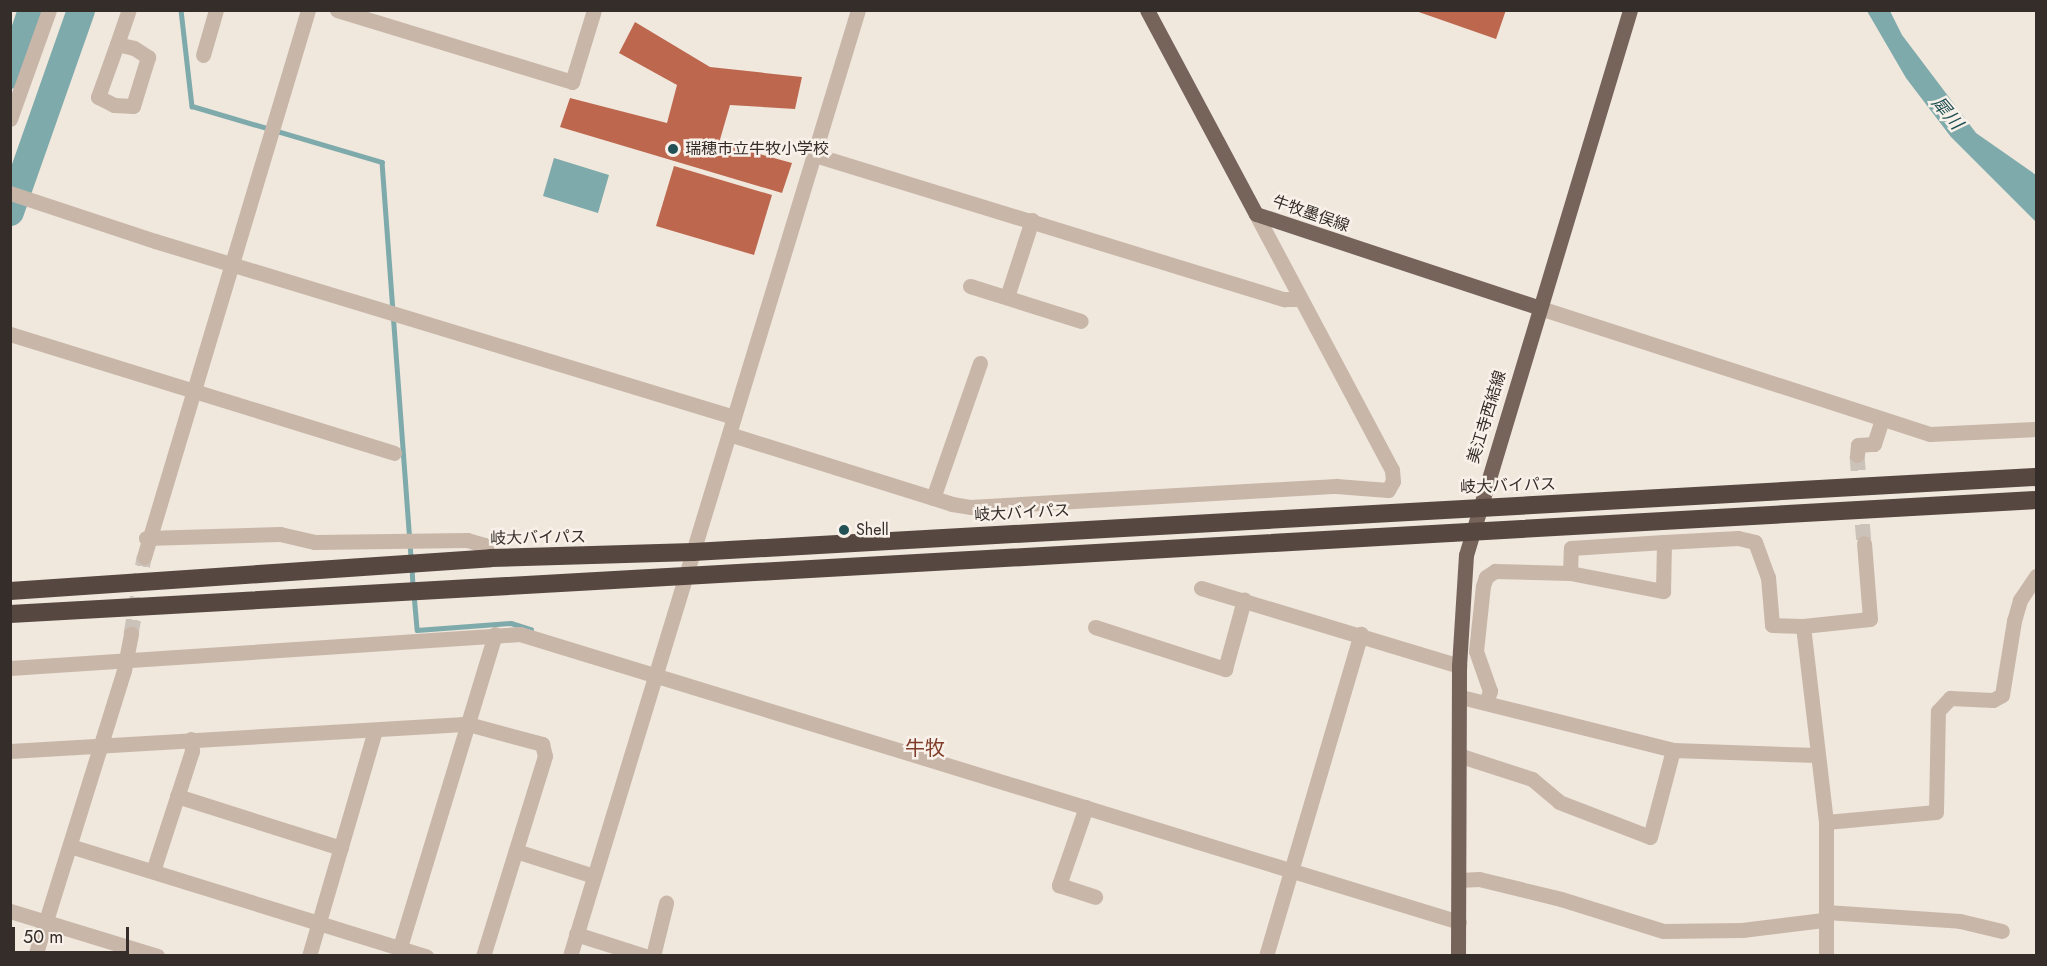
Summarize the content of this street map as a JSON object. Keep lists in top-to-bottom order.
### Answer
{
  "streets": {
    "highway": ["岐大バイパス"],
    "main road": ["牛牧墨俣線", "美江寺西結線"]
  },
  "crossings": [
    ["牛牧墨俣線", "美江寺西結線"],
    ["美江寺西結線", "岐大バイパス"]
  ],
  "districts": ["牛牧"],
  "water": ["犀川"],
  "places": ["瑞穂市立牛牧小学校", "Shell"],
  "scale_bar": "50 m"
}
